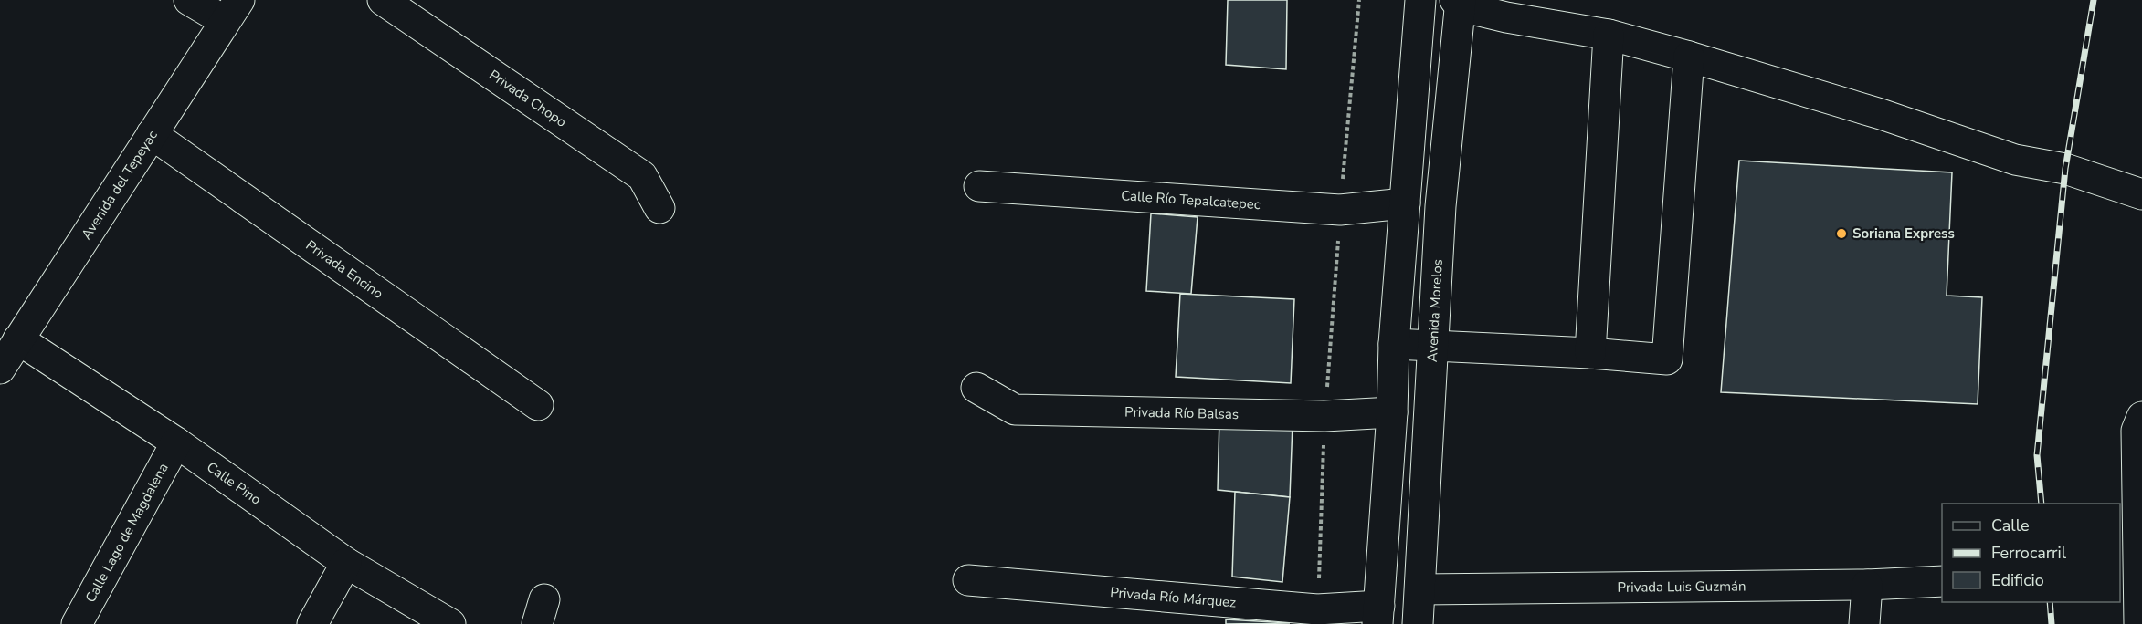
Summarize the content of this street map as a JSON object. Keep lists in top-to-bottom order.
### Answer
{
  "streets": {
    "street": [
      "Privada Chopo",
      "Avenida del Tepeyac",
      "Calle Río Tepalcatepec",
      "Privada Encino",
      "Avenida Morelos",
      "Privada Río Balsas",
      "Calle Pino",
      "Calle Lago de Magdalena",
      "Privada Luis Guzmán",
      "Privada Río Márquez"
    ]
  },
  "crossings": [
    ["Avenida del Tepeyac", "Privada Encino"],
    ["Avenida del Tepeyac", "Calle Pino"],
    ["Avenida Morelos", "Privada Luis Guzmán"],
    ["Calle Pino", "Calle Lago de Magdalena"]
  ],
  "places": ["Soriana Express"],
  "legend": ["Calle", "Ferrocarril", "Edificio"]
}
